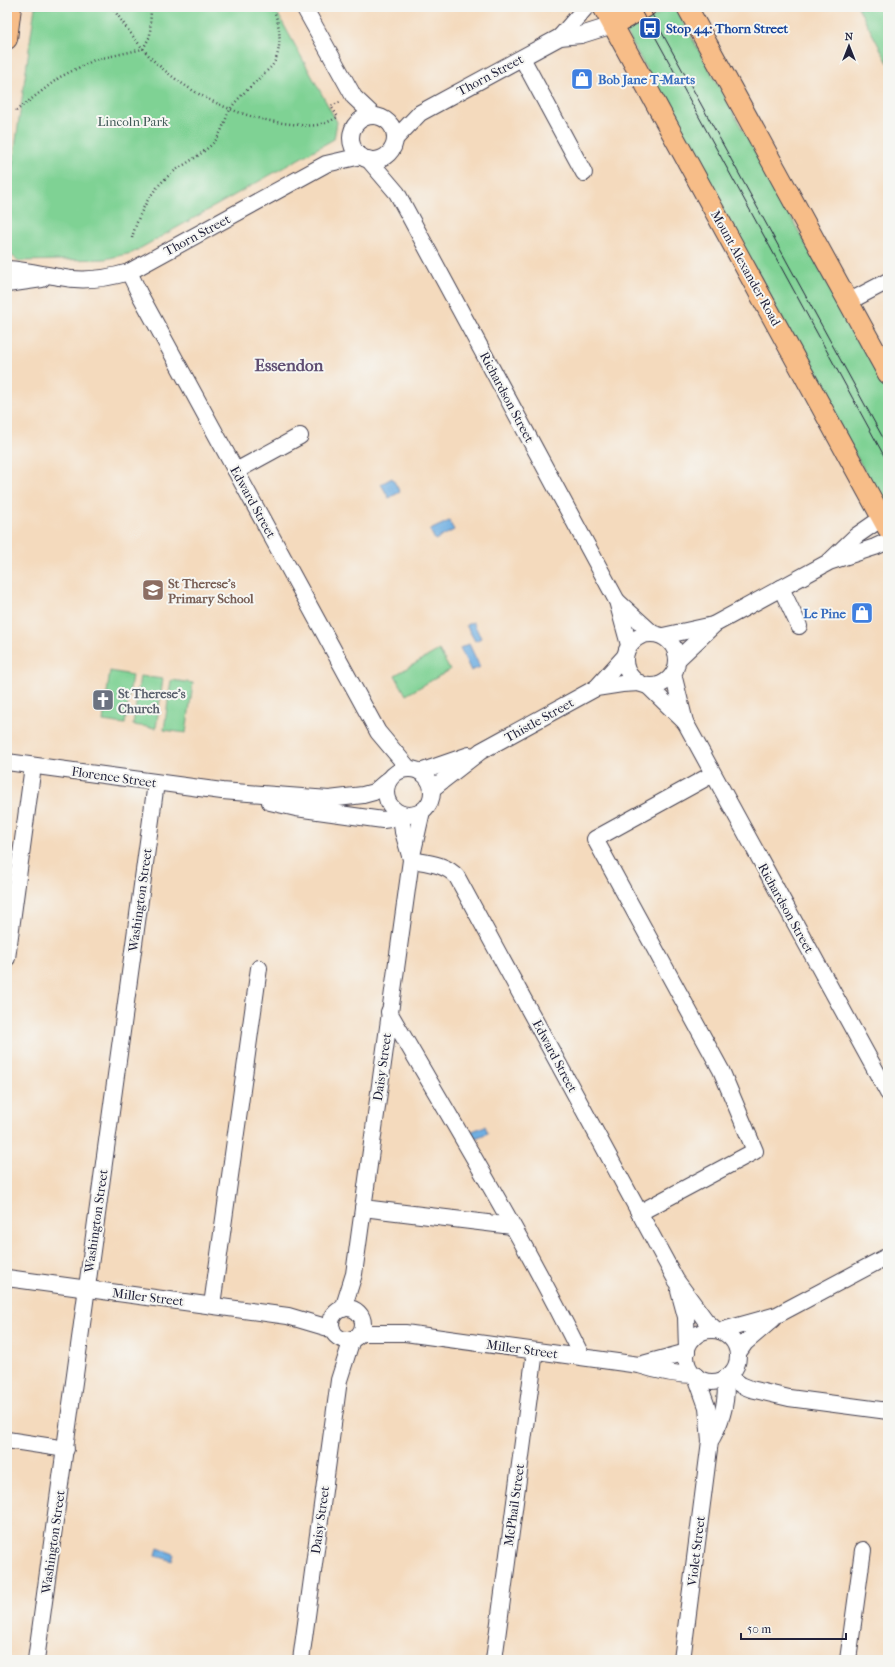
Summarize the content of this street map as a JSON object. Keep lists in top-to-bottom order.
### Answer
{
  "streets": {
    "main road": ["Mount Alexander Road"],
    "street": [
      "Thorn Street",
      "Richardson Street",
      "Edward Street",
      "Thistle Street",
      "Florence Street",
      "Washington Street",
      "Daisy Street",
      "Miller Street",
      "McPhail Street",
      "Violet Street"
    ]
  },
  "crossings": [
    ["Thorn Street", "Mount Alexander Road"],
    ["Thorn Street", "Richardson Street"],
    ["Thorn Street", "Edward Street"],
    ["Richardson Street", "Thistle Street"],
    ["Edward Street", "Thistle Street"],
    ["Edward Street", "Florence Street"],
    ["Edward Street", "Daisy Street"],
    ["Edward Street", "Miller Street"],
    ["Edward Street", "Violet Street"],
    ["Thistle Street", "Florence Street"],
    ["Thistle Street", "Daisy Street"],
    ["Florence Street", "Washington Street"],
    ["Florence Street", "Daisy Street"],
    ["Washington Street", "Miller Street"],
    ["Daisy Street", "Miller Street"],
    ["Miller Street", "McPhail Street"],
    ["Miller Street", "Violet Street"]
  ],
  "districts": ["Essendon"],
  "parks": ["Lincoln Park"],
  "places": {
    "bus stop": ["Stop 44: Thorn Street"],
    "shop": ["Bob Jane T-Marts", "Le Pine"],
    "school or university": ["St Therese's Primary School"],
    "church": ["St Therese's Church"]
  },
  "scale_bar": "50 m",
  "north": "top"
}
